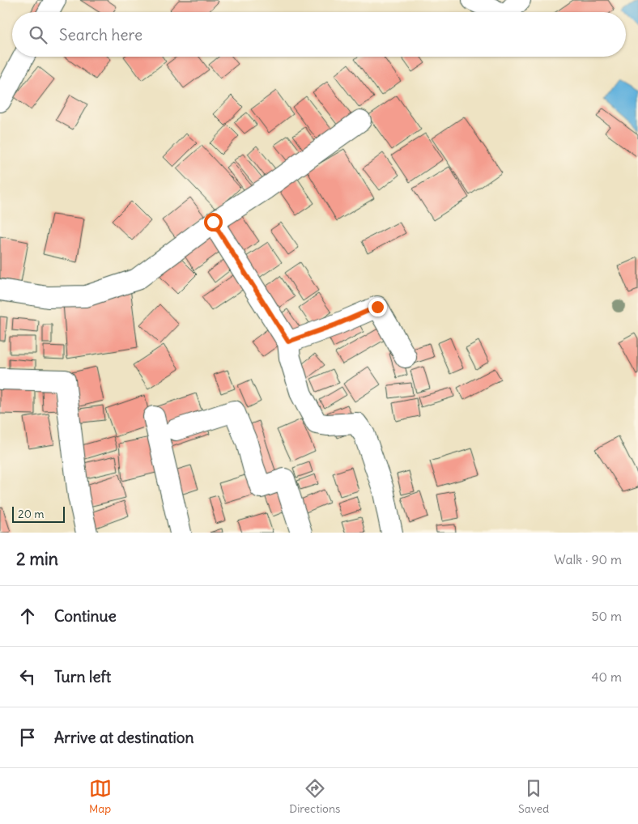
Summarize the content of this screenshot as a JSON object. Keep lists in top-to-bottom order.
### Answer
{
  "scale_bar": "20 m",
  "page": {
    "search": "Search here",
    "scale": "20 m",
    "heading": ["2 min", "Walk · 90 m"],
    "list": [
      ["Continue", "50 m"],
      ["Turn left", "40 m"],
      "Arrive at destination"
    ],
    "nav": ["Map", "Directions", "Saved"]
  }
}
